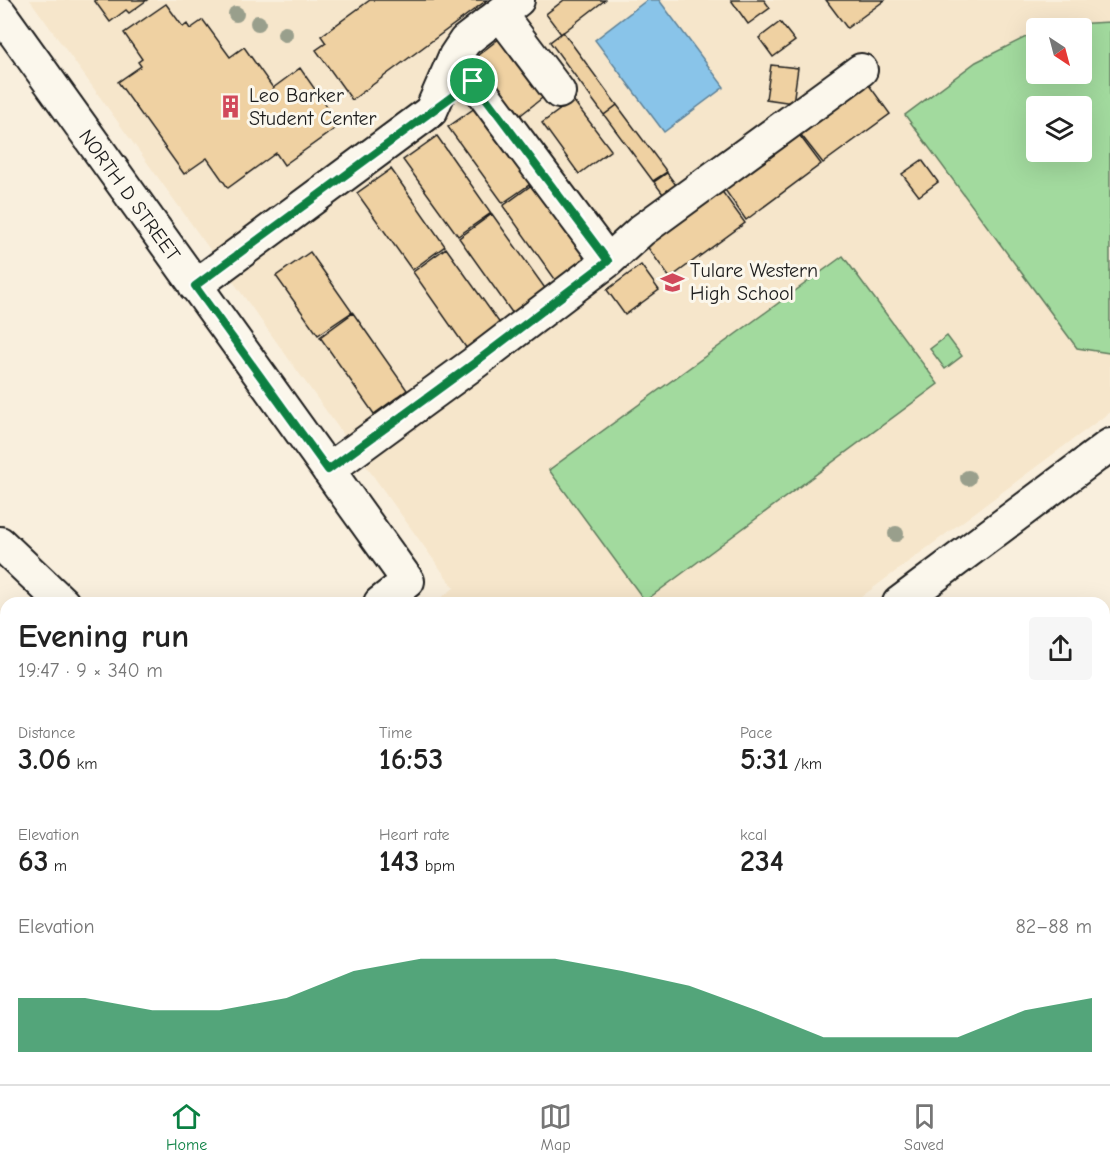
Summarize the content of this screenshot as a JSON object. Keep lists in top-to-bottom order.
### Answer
{
  "streets": {
    "street": ["NORTH D STREET"]
  },
  "places": {
    "building": ["Leo Barker Student Center"],
    "school or university": ["Tulare Western High School"]
  },
  "north": "bottom right",
  "page": {
    "heading": ["Evening run", "19:47 · 9 × 340 m"],
    "stats": [
      ["Distance", "3.06 km"],
      ["Time", "16:53"],
      ["Pace", "5:31 /km"],
      ["Elevation", "63 m"],
      ["Heart rate", "143 bpm"],
      ["kcal", "234"]
    ],
    "chart": ["Elevation", "82–88 m"],
    "tabs": ["Home", "Map", "Saved"]
  }
}
